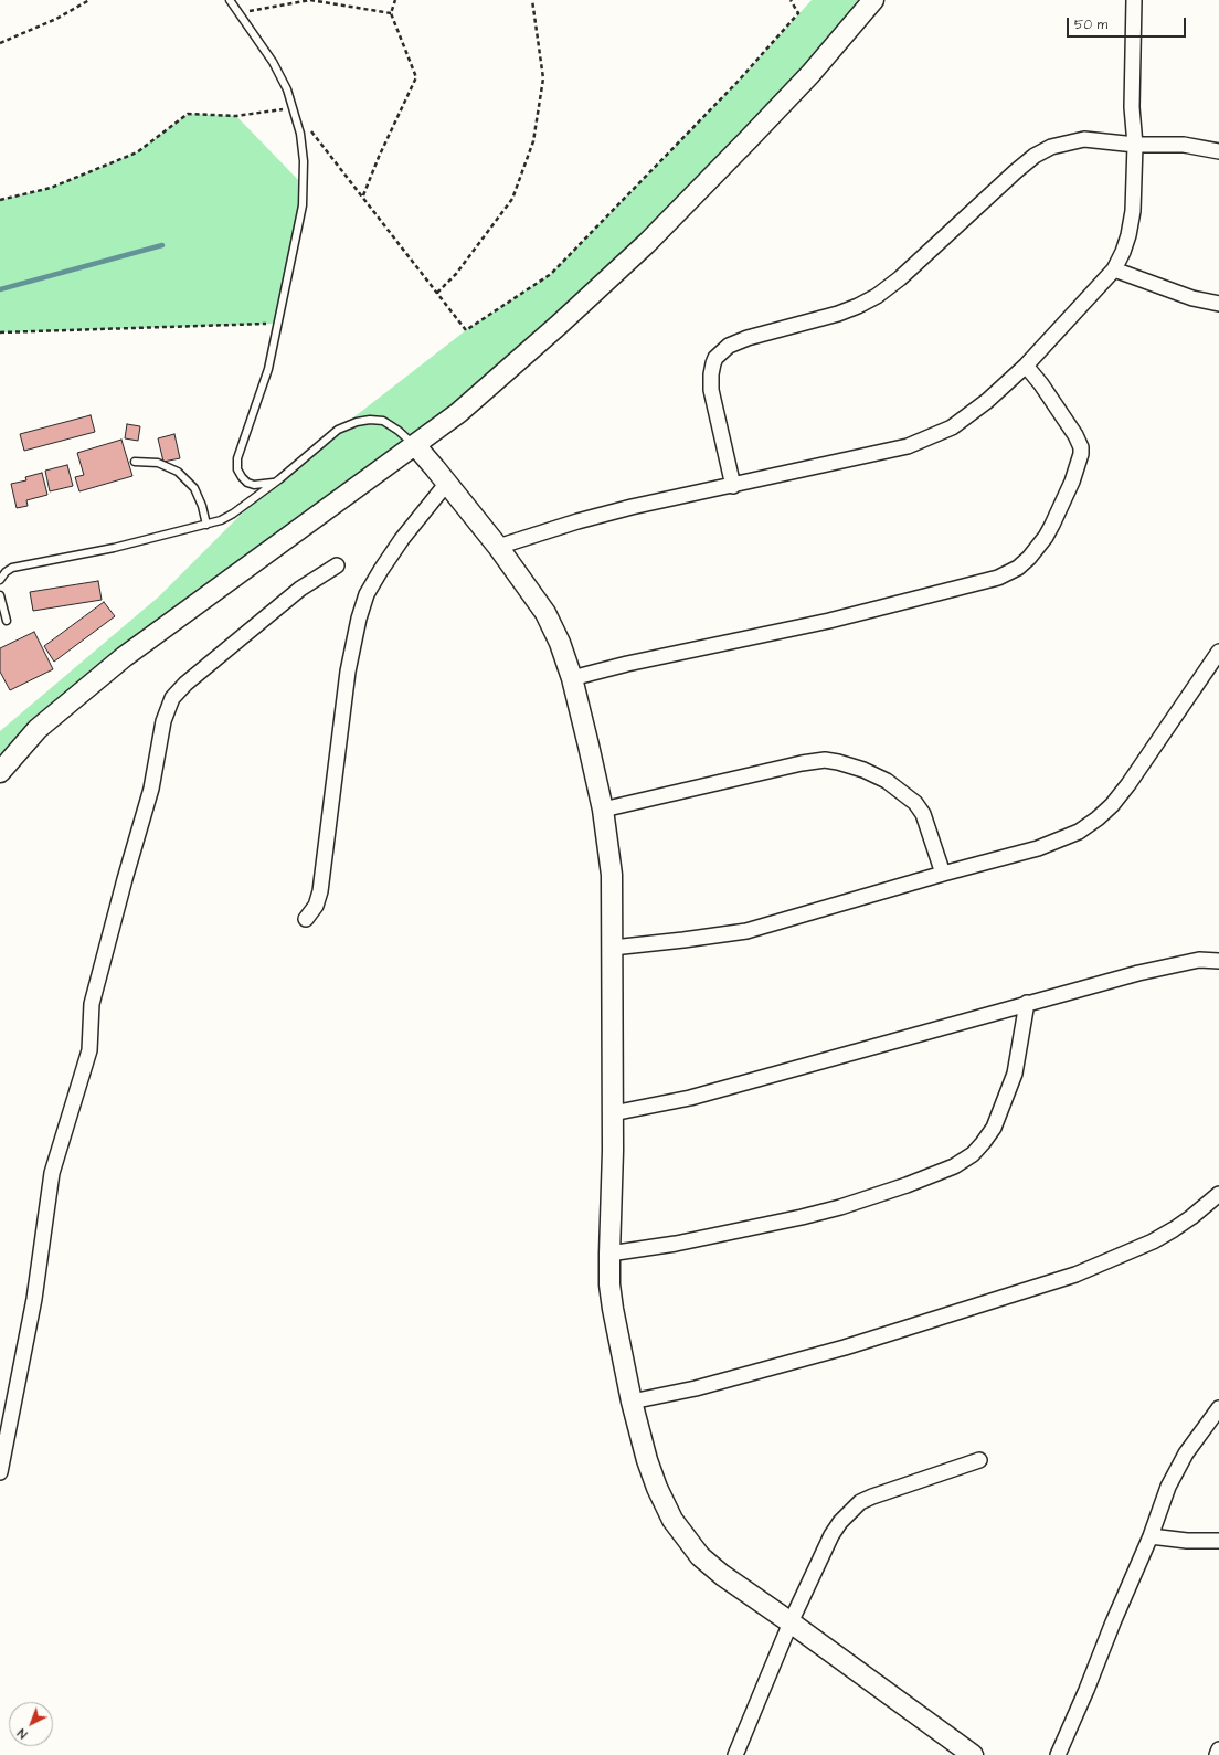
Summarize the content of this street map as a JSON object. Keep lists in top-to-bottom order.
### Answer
{
  "scale_bar": "50 m",
  "north": "bottom left"
}
